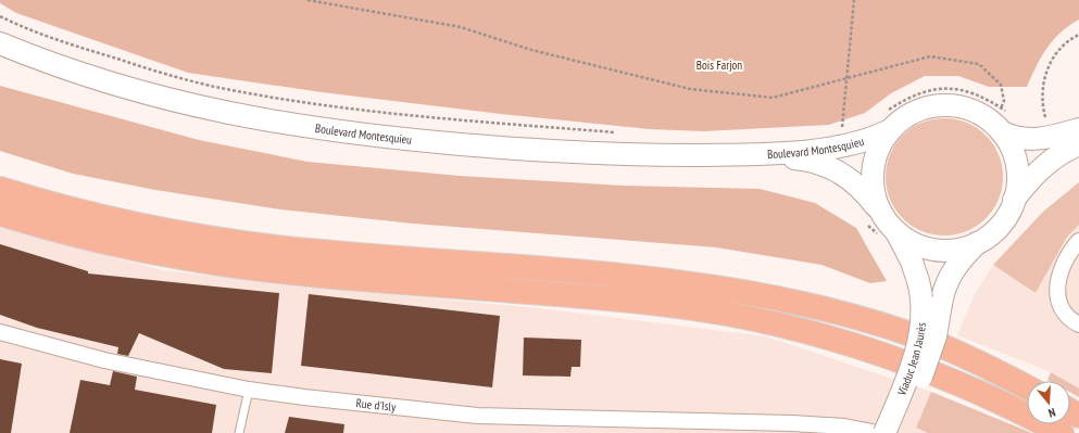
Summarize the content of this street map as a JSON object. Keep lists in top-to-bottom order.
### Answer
{
  "streets": {
    "main road": ["Boulevard Montesquieu", "Viaduc Jean Jaurès"],
    "street": ["Rue d'Isly"]
  },
  "crossings": [
    ["Boulevard Montesquieu", "Viaduc Jean Jaurès"]
  ],
  "parks": ["Bois Farjon"],
  "north": "bottom"
}
